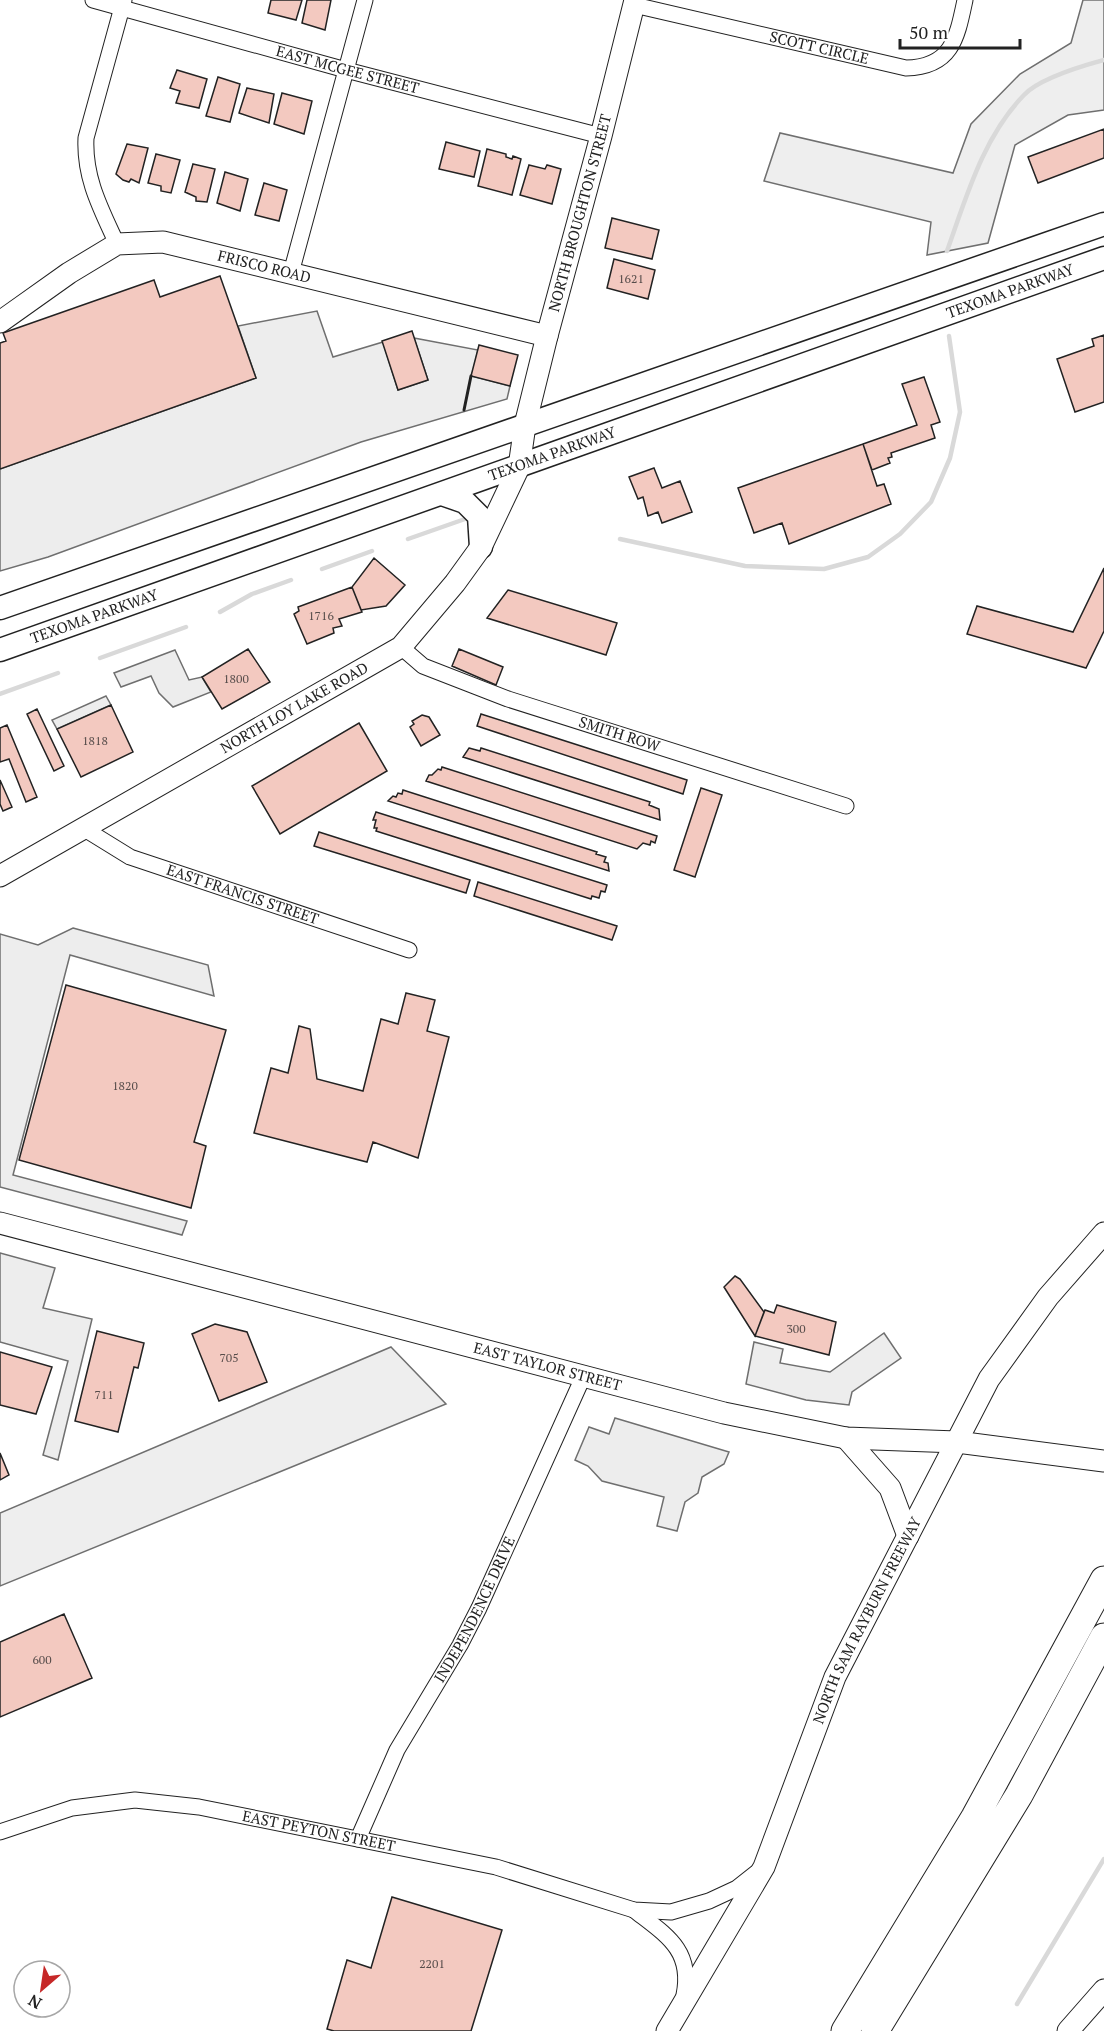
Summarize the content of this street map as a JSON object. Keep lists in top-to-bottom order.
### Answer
{
  "streets": {
    "main road": [
      "NORTH BROUGHTON STREET",
      "FRISCO ROAD",
      "TEXOMA PARKWAY",
      "NORTH LOY LAKE ROAD",
      "EAST TAYLOR STREET",
      "NORTH SAM RAYBURN FREEWAY"
    ],
    "street": [
      "SCOTT CIRCLE",
      "EAST MCGEE STREET",
      "SMITH ROW",
      "EAST FRANCIS STREET",
      "INDEPENDENCE DRIVE",
      "EAST PEYTON STREET"
    ]
  },
  "crossings": [
    ["SCOTT CIRCLE", "NORTH BROUGHTON STREET"],
    ["EAST MCGEE STREET", "NORTH BROUGHTON STREET"],
    ["NORTH BROUGHTON STREET", "FRISCO ROAD"],
    ["NORTH BROUGHTON STREET", "TEXOMA PARKWAY"],
    ["NORTH BROUGHTON STREET", "NORTH LOY LAKE ROAD"],
    ["TEXOMA PARKWAY", "NORTH LOY LAKE ROAD"],
    ["NORTH LOY LAKE ROAD", "SMITH ROW"],
    ["NORTH LOY LAKE ROAD", "EAST FRANCIS STREET"],
    ["EAST TAYLOR STREET", "INDEPENDENCE DRIVE"],
    ["EAST TAYLOR STREET", "NORTH SAM RAYBURN FREEWAY"],
    ["INDEPENDENCE DRIVE", "EAST PEYTON STREET"],
    ["NORTH SAM RAYBURN FREEWAY", "EAST PEYTON STREET"]
  ],
  "house_numbers": [
    "1621",
    "1716",
    "1800",
    "1818",
    "1820",
    "300",
    "705",
    "711",
    "600",
    "2201"
  ],
  "scale_bar": "50 m",
  "north": "bottom left"
}
